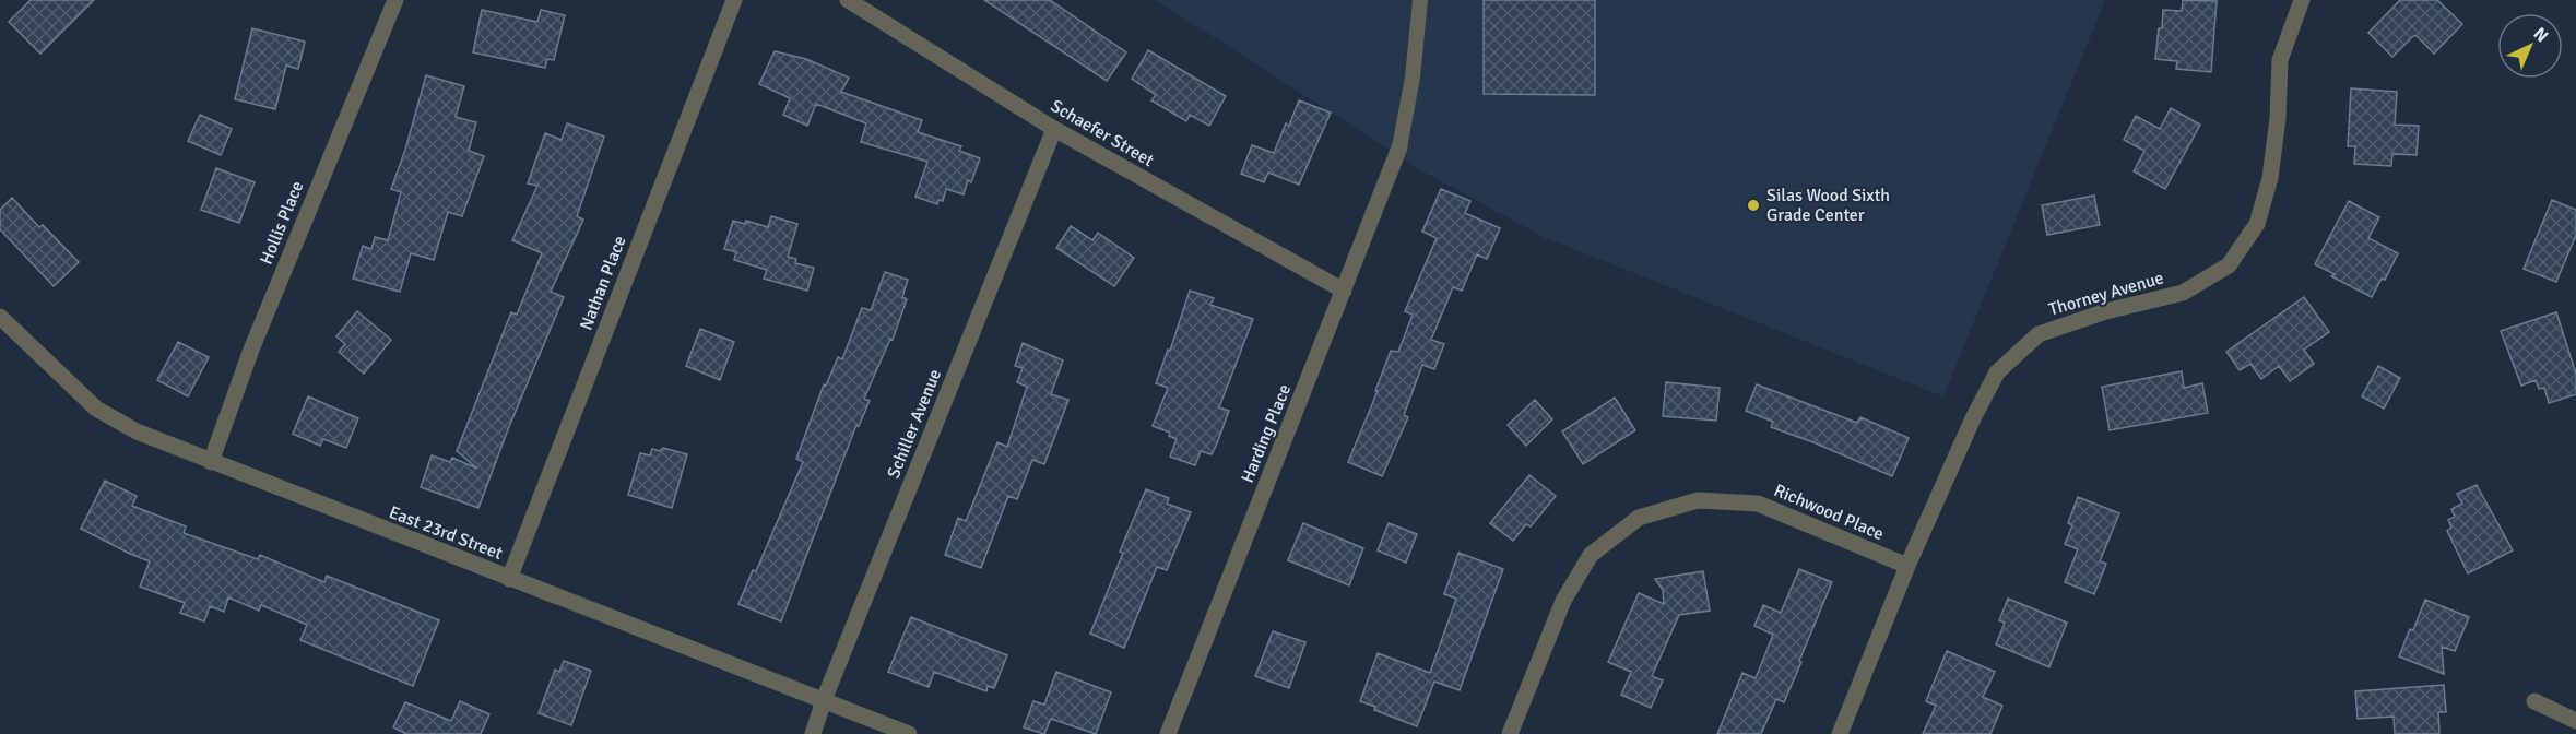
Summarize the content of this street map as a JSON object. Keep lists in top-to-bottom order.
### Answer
{
  "streets": {
    "street": [
      "Schaefer Street",
      "Hollis Place",
      "Nathan Place",
      "Thorney Avenue",
      "Schiller Avenue",
      "Harding Place",
      "Richwood Place",
      "East 23rd Street"
    ]
  },
  "crossings": [
    ["Schaefer Street", "Schiller Avenue"],
    ["Schaefer Street", "Harding Place"],
    ["Hollis Place", "East 23rd Street"],
    ["Nathan Place", "East 23rd Street"],
    ["Thorney Avenue", "Richwood Place"],
    ["Schiller Avenue", "East 23rd Street"]
  ],
  "places": ["Silas Wood Sixth Grade Center"],
  "north": "top right"
}
